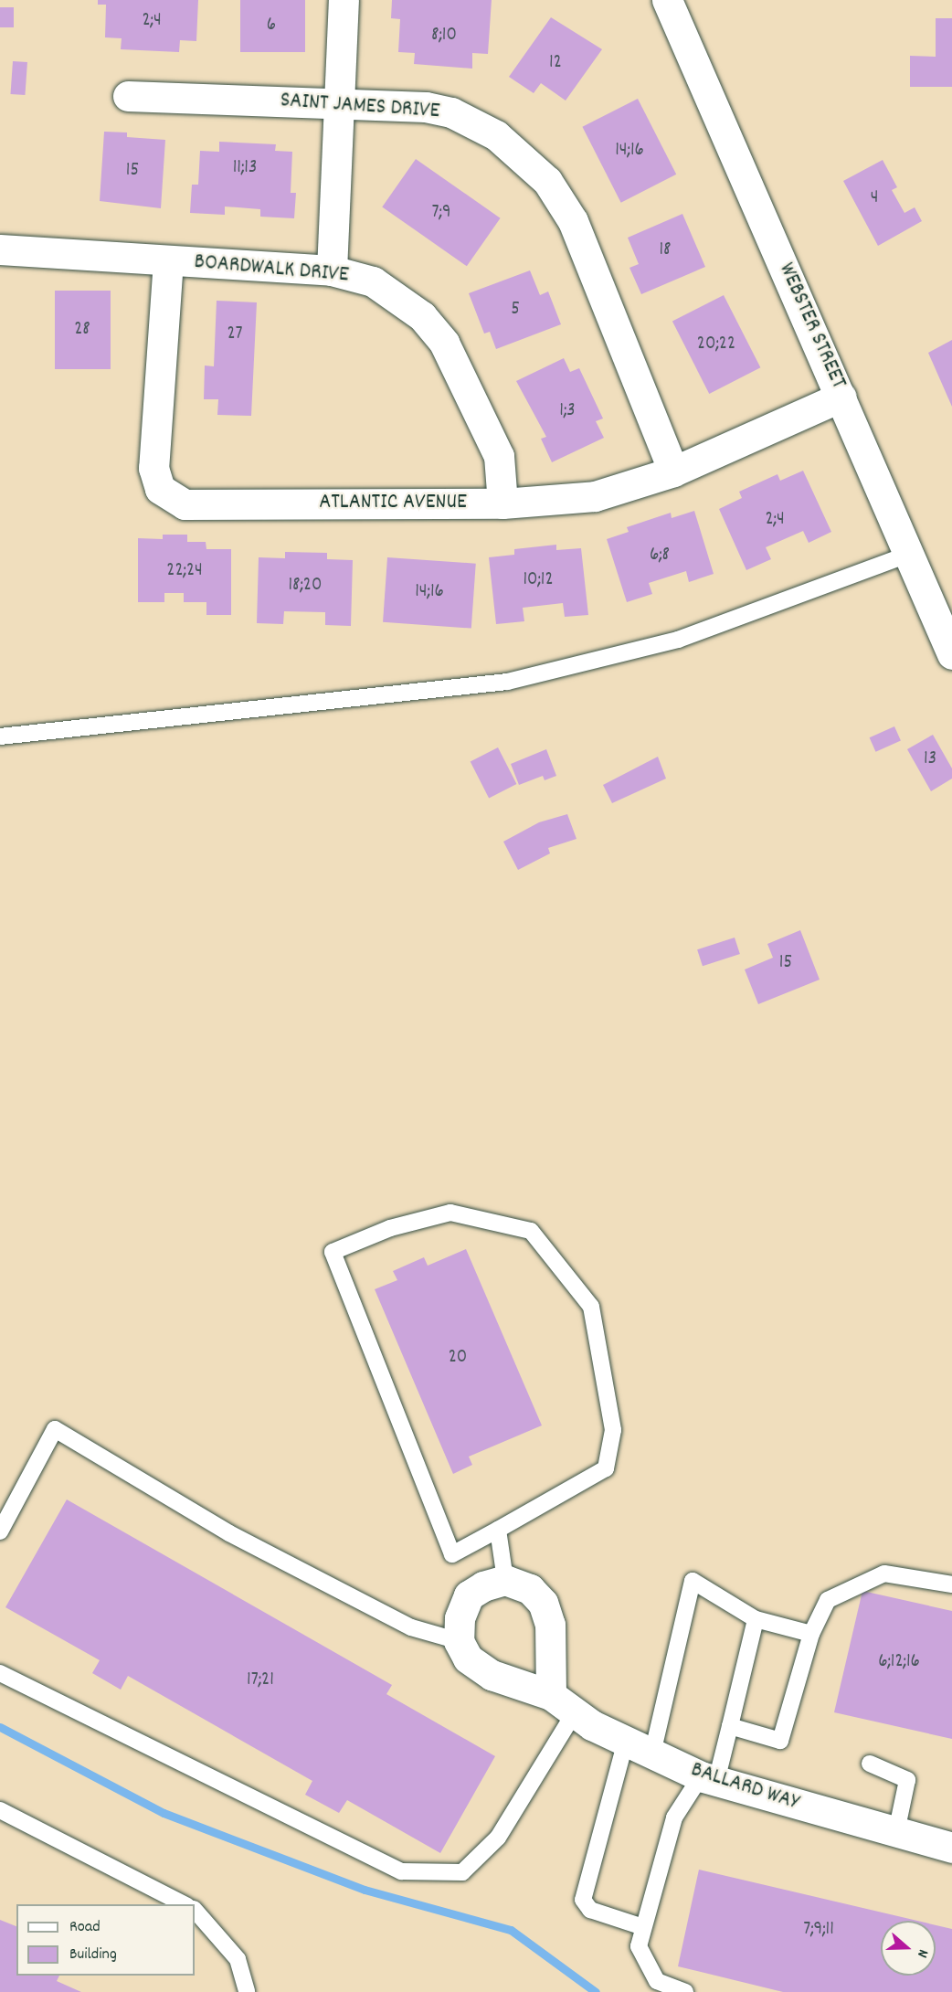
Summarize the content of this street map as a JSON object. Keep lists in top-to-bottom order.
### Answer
{
  "streets": {
    "street": [
      "SAINT JAMES DRIVE",
      "BOARDWALK DRIVE",
      "WEBSTER STREET",
      "ATLANTIC AVENUE",
      "BALLARD WAY"
    ]
  },
  "crossings": [
    ["SAINT JAMES DRIVE", "ATLANTIC AVENUE"],
    ["BOARDWALK DRIVE", "ATLANTIC AVENUE"],
    ["WEBSTER STREET", "ATLANTIC AVENUE"]
  ],
  "house_numbers": [
    "2;4",
    "6",
    "8;10",
    "12",
    "14;16",
    "11;13",
    "15",
    "4",
    "7;9",
    "18",
    "5",
    "28",
    "27",
    "20;22",
    "1;3",
    "2;4",
    "6;8",
    "22;24",
    "10;12",
    "18;20",
    "14;16",
    "13",
    "15",
    "20",
    "6;12;16",
    "17;21",
    "7;9;11"
  ],
  "legend": ["Road", "Building"],
  "north": "right"
}
